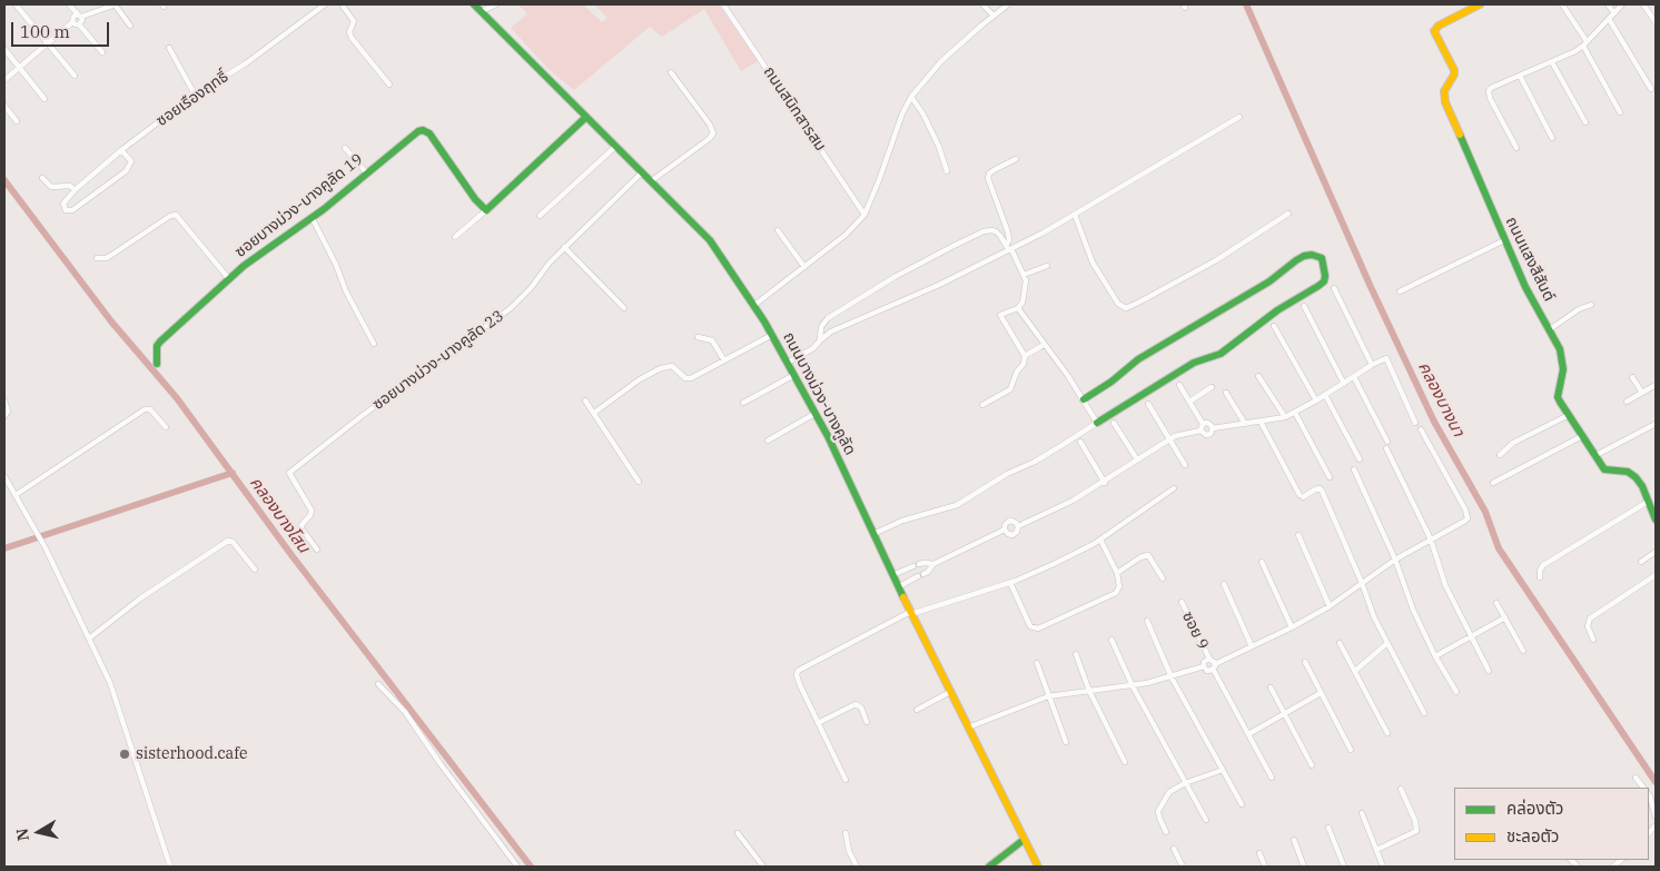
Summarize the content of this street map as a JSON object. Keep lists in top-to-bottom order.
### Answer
{
  "streets": {
    "street": [
      "ซอยเรืองฤทธิ์",
      "ถนนสนิทสารสม",
      "ซอยบางม่วง-บางคูลัด 19",
      "ถนนแสงสีสันต์",
      "ซอยบางม่วง-บางคูลัด 23",
      "ถนนบางม่วง-บางคูลัด",
      "ซอย 9"
    ]
  },
  "crossings": [
    ["ซอยบางม่วง-บางคูลัด 23", "ถนนบางม่วง-บางคูลัด"]
  ],
  "water": ["คลองบางนา", "คลองบางโสน"],
  "places": ["sisterhood.cafe"],
  "legend": ["คล่องตัว", "ชะลอตัว"],
  "scale_bar": "100 m",
  "north": "left"
}
